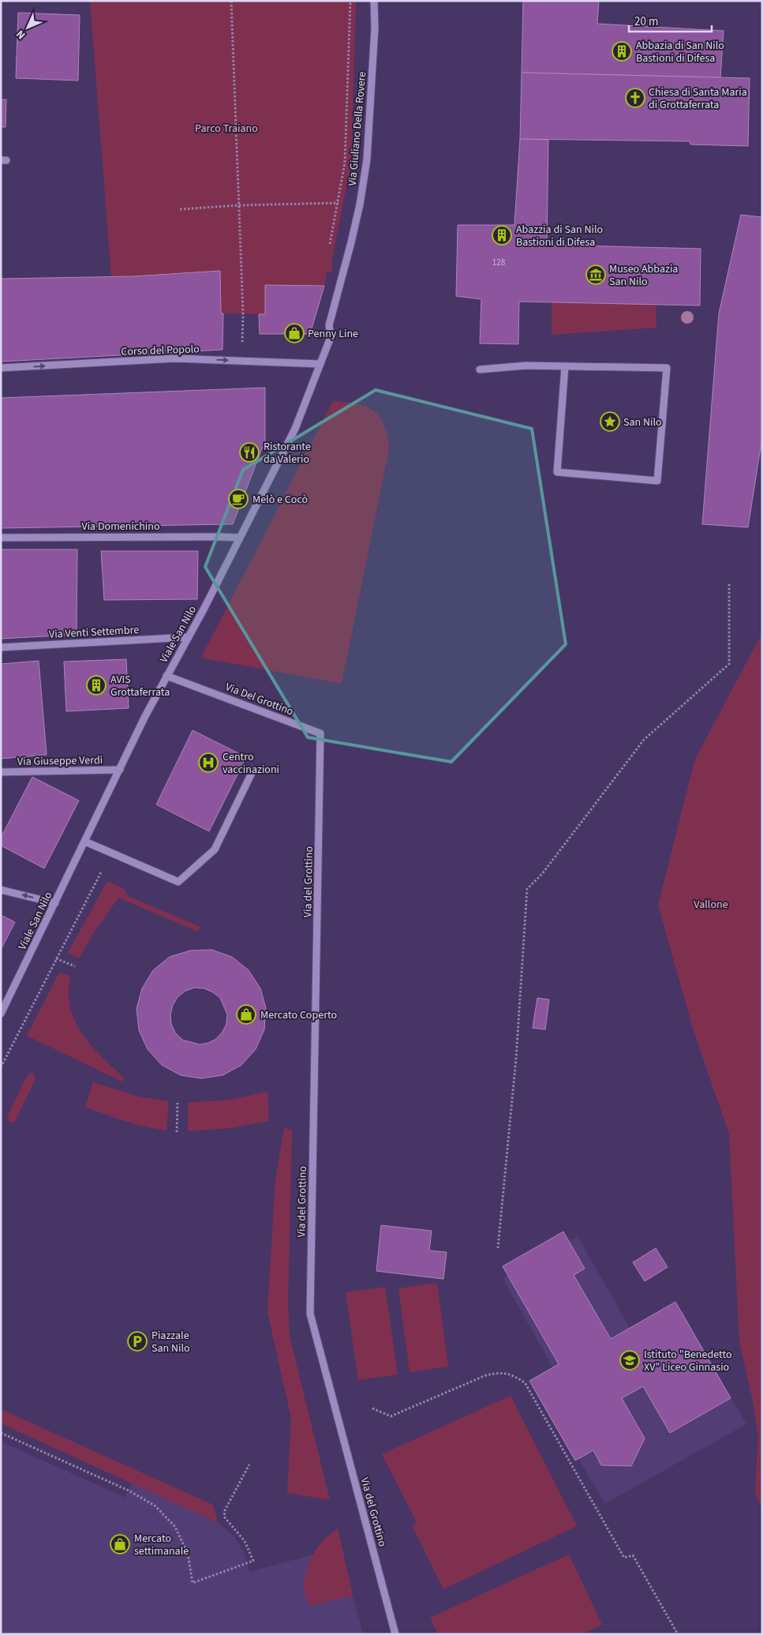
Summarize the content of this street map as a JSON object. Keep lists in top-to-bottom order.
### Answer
{
  "streets": {
    "street": [
      "Via Giuliano Della Rovere",
      "Corso del Popolo",
      "Via Domenichino",
      "Via Venti Settembre",
      "Viale San Nilo",
      "Via Del Grottino",
      "Via Giuseppe Verdi",
      "Via del Grottino"
    ]
  },
  "crossings": [
    ["Via Giuliano Della Rovere", "Viale San Nilo"],
    ["Corso del Popolo", "Viale San Nilo"],
    ["Via Domenichino", "Viale San Nilo"],
    ["Via Venti Settembre", "Viale San Nilo"],
    ["Viale San Nilo", "Via Del Grottino"],
    ["Viale San Nilo", "Via Giuseppe Verdi"],
    ["Via Del Grottino", "Via del Grottino"]
  ],
  "one_way": ["Corso del Popolo"],
  "parks": ["Parco Traiano", "Vallone"],
  "places": {
    "building": ["Abbazia di San Nilo Bastioni di Difesa", "Abazzia di San Nilo Bastioni di Difesa", "AVIS Grottaferrata"],
    "church": ["Chiesa di Santa Maria di Grottaferrata"],
    "museum": ["Museo Abbazia San Nilo"],
    "shop": ["Penny Line", "Mercato Coperto", "Mercato settimanale"],
    "place": ["San Nilo"],
    "restaurant": ["Ristorante da Valerio"],
    "cafe": ["Melò e Cocò"],
    "hospital": ["Centro vaccinazioni"],
    "parking": ["Piazzale San Nilo"],
    "school or university": ["Istituto \"Benedetto XV\" Liceo Ginnasio"]
  },
  "house_numbers": ["128"],
  "scale_bar": "20 m",
  "north": "bottom left"
}
